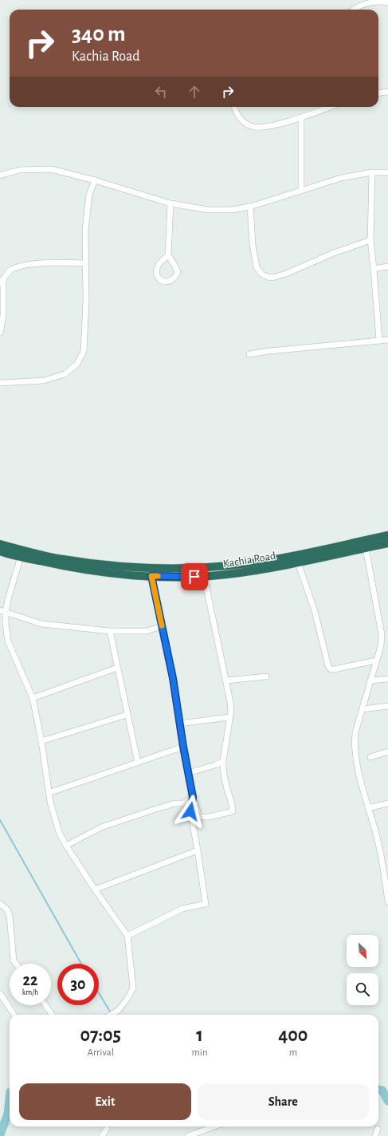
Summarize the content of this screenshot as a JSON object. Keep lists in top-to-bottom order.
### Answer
{
  "streets": {
    "highway": ["Kachia Road"]
  },
  "north": "bottom right",
  "page": {
    "turn": ["340 m", "Kachia Road"],
    "speed": "22 km/h",
    "limit": "30",
    "eta": [
      "07:05",
      "Arrival",
      "1",
      "min",
      "400",
      "m"
    ],
    "buttons": ["Exit", "Share"]
  }
}
